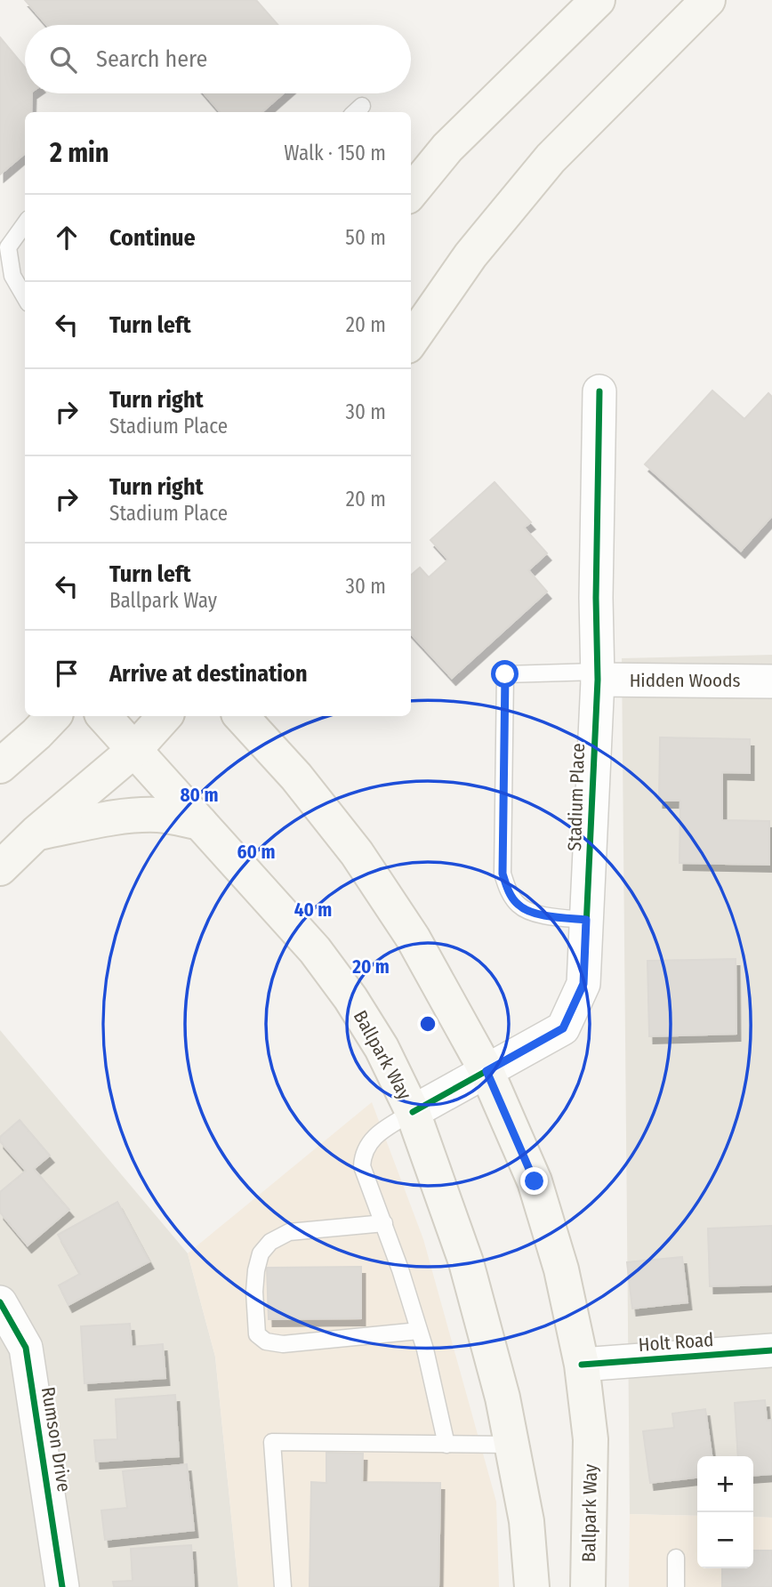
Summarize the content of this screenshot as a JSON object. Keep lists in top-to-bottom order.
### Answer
{
  "streets": {
    "main road": ["Ballpark Way"],
    "street": [
      "Hidden Woods",
      "Stadium Place",
      "Holt Road",
      "Rumson Drive"
    ]
  },
  "crossings": [
    ["Hidden Woods", "Stadium Place"],
    ["Stadium Place", "Ballpark Way"],
    ["Ballpark Way", "Holt Road"]
  ],
  "page": {
    "search": "Search here",
    "heading": ["2 min", "Walk · 150 m"],
    "list": [
      ["Continue", "50 m"],
      ["Turn left", "20 m"],
      ["Turn right", "Stadium Place", "30 m"],
      ["Turn right", "Stadium Place", "20 m"],
      ["Turn left", "Ballpark Way", "30 m"],
      "Arrive at destination"
    ],
    "map_buttons": ["+", "−"]
  },
  "rings": [
    "80 m",
    "60 m",
    "40 m",
    "20 m"
  ]
}
